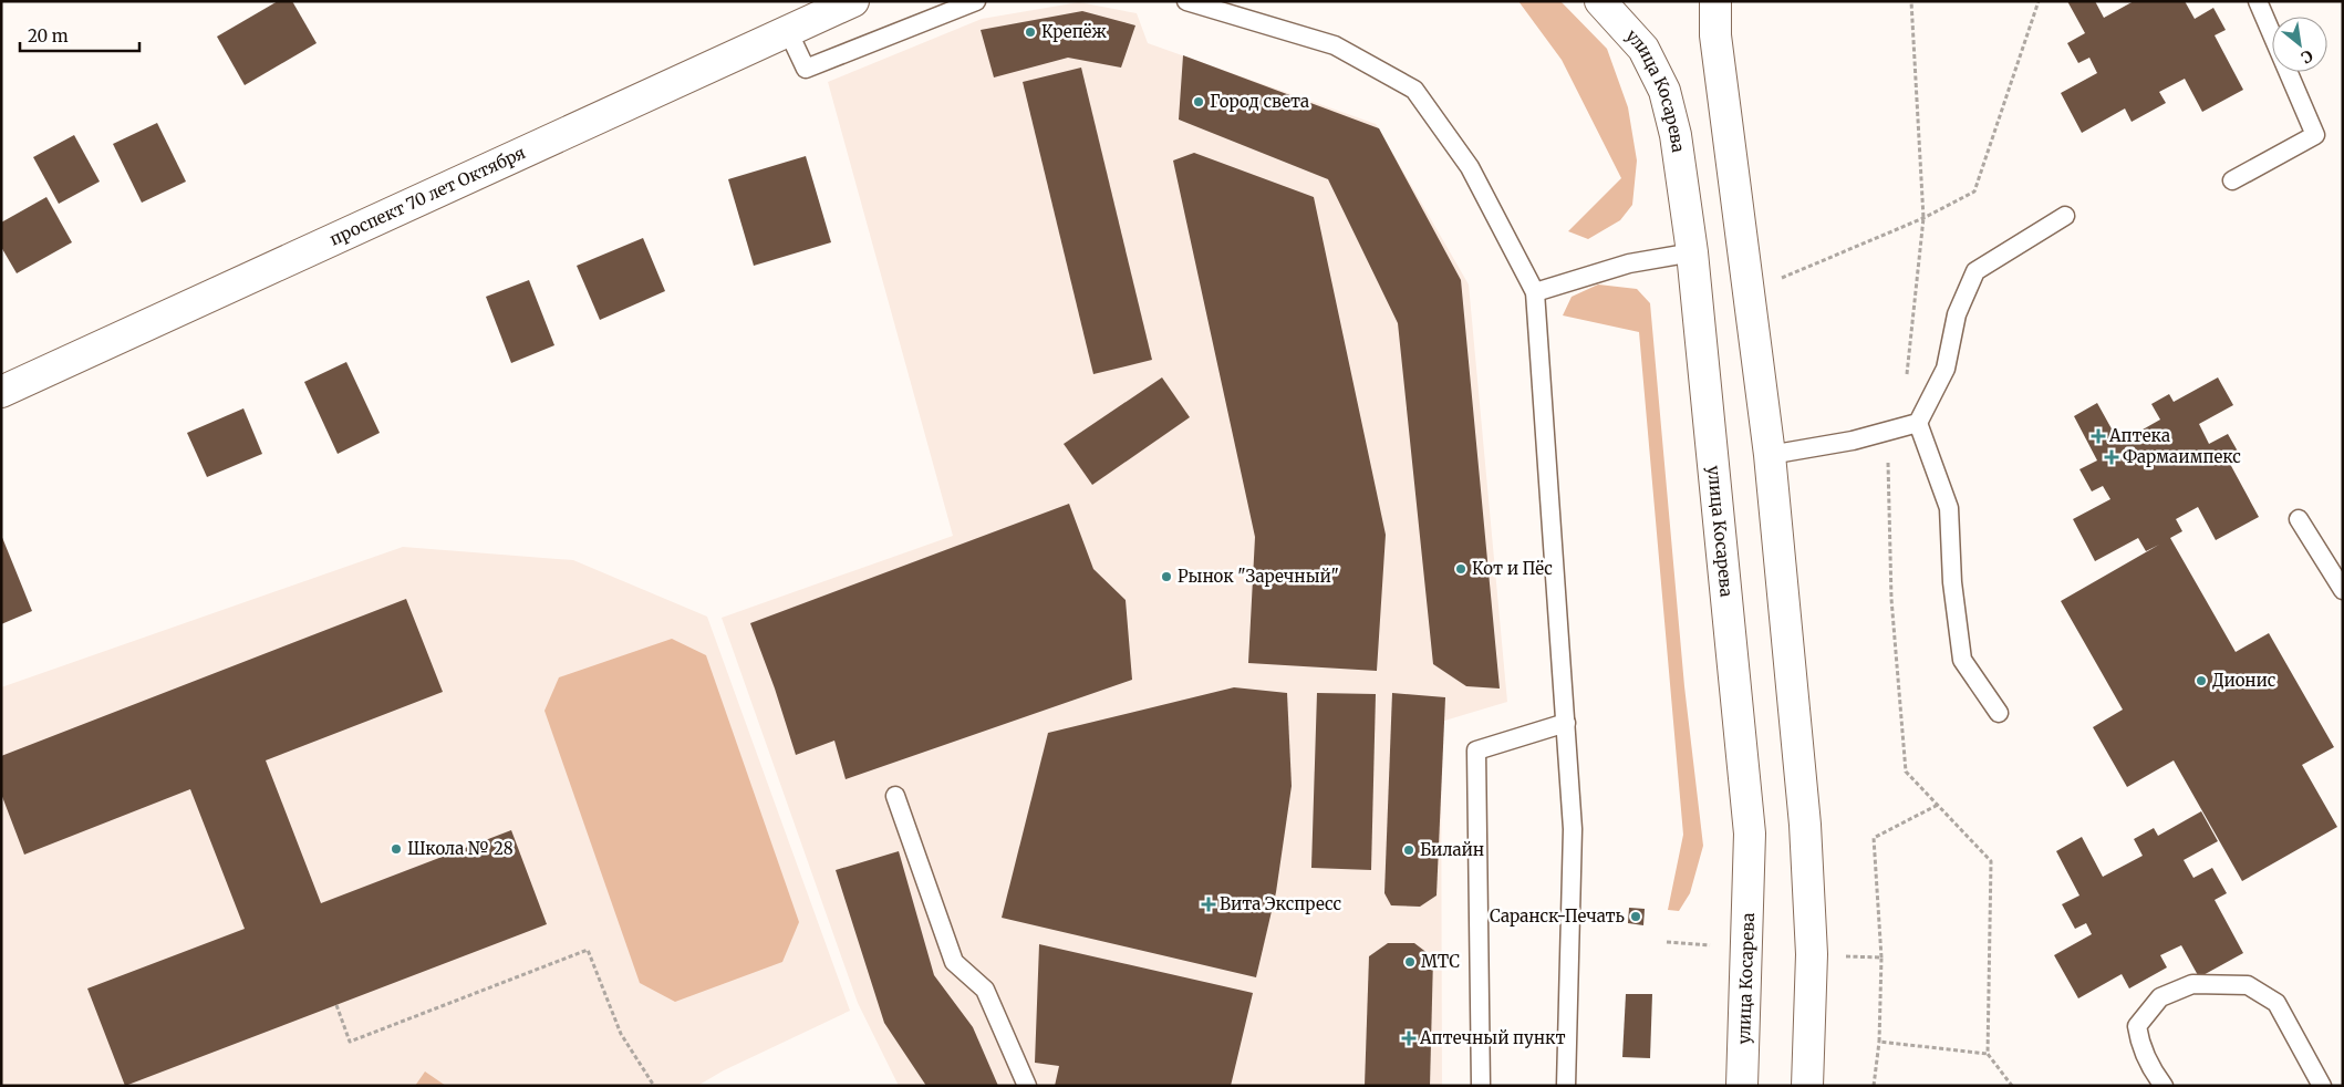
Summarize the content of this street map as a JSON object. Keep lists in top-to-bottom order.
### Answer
{
  "streets": {
    "main road": ["улица Косарева", "проспект 70 лет Октября"]
  },
  "places": {
    "other": [
      "Крепёж",
      "Город света",
      "Кот и Пёс",
      "Рынок \"Заречный\"",
      "Дионис",
      "Школа № 28",
      "Билайн",
      "Саранск-Печать",
      "МТС"
    ],
    "health": [
      "Аптека",
      "Фармаимпекс",
      "Вита Экспресс",
      "Аптечный пункт"
    ]
  },
  "scale_bar": "20 m",
  "north": "bottom right"
}
